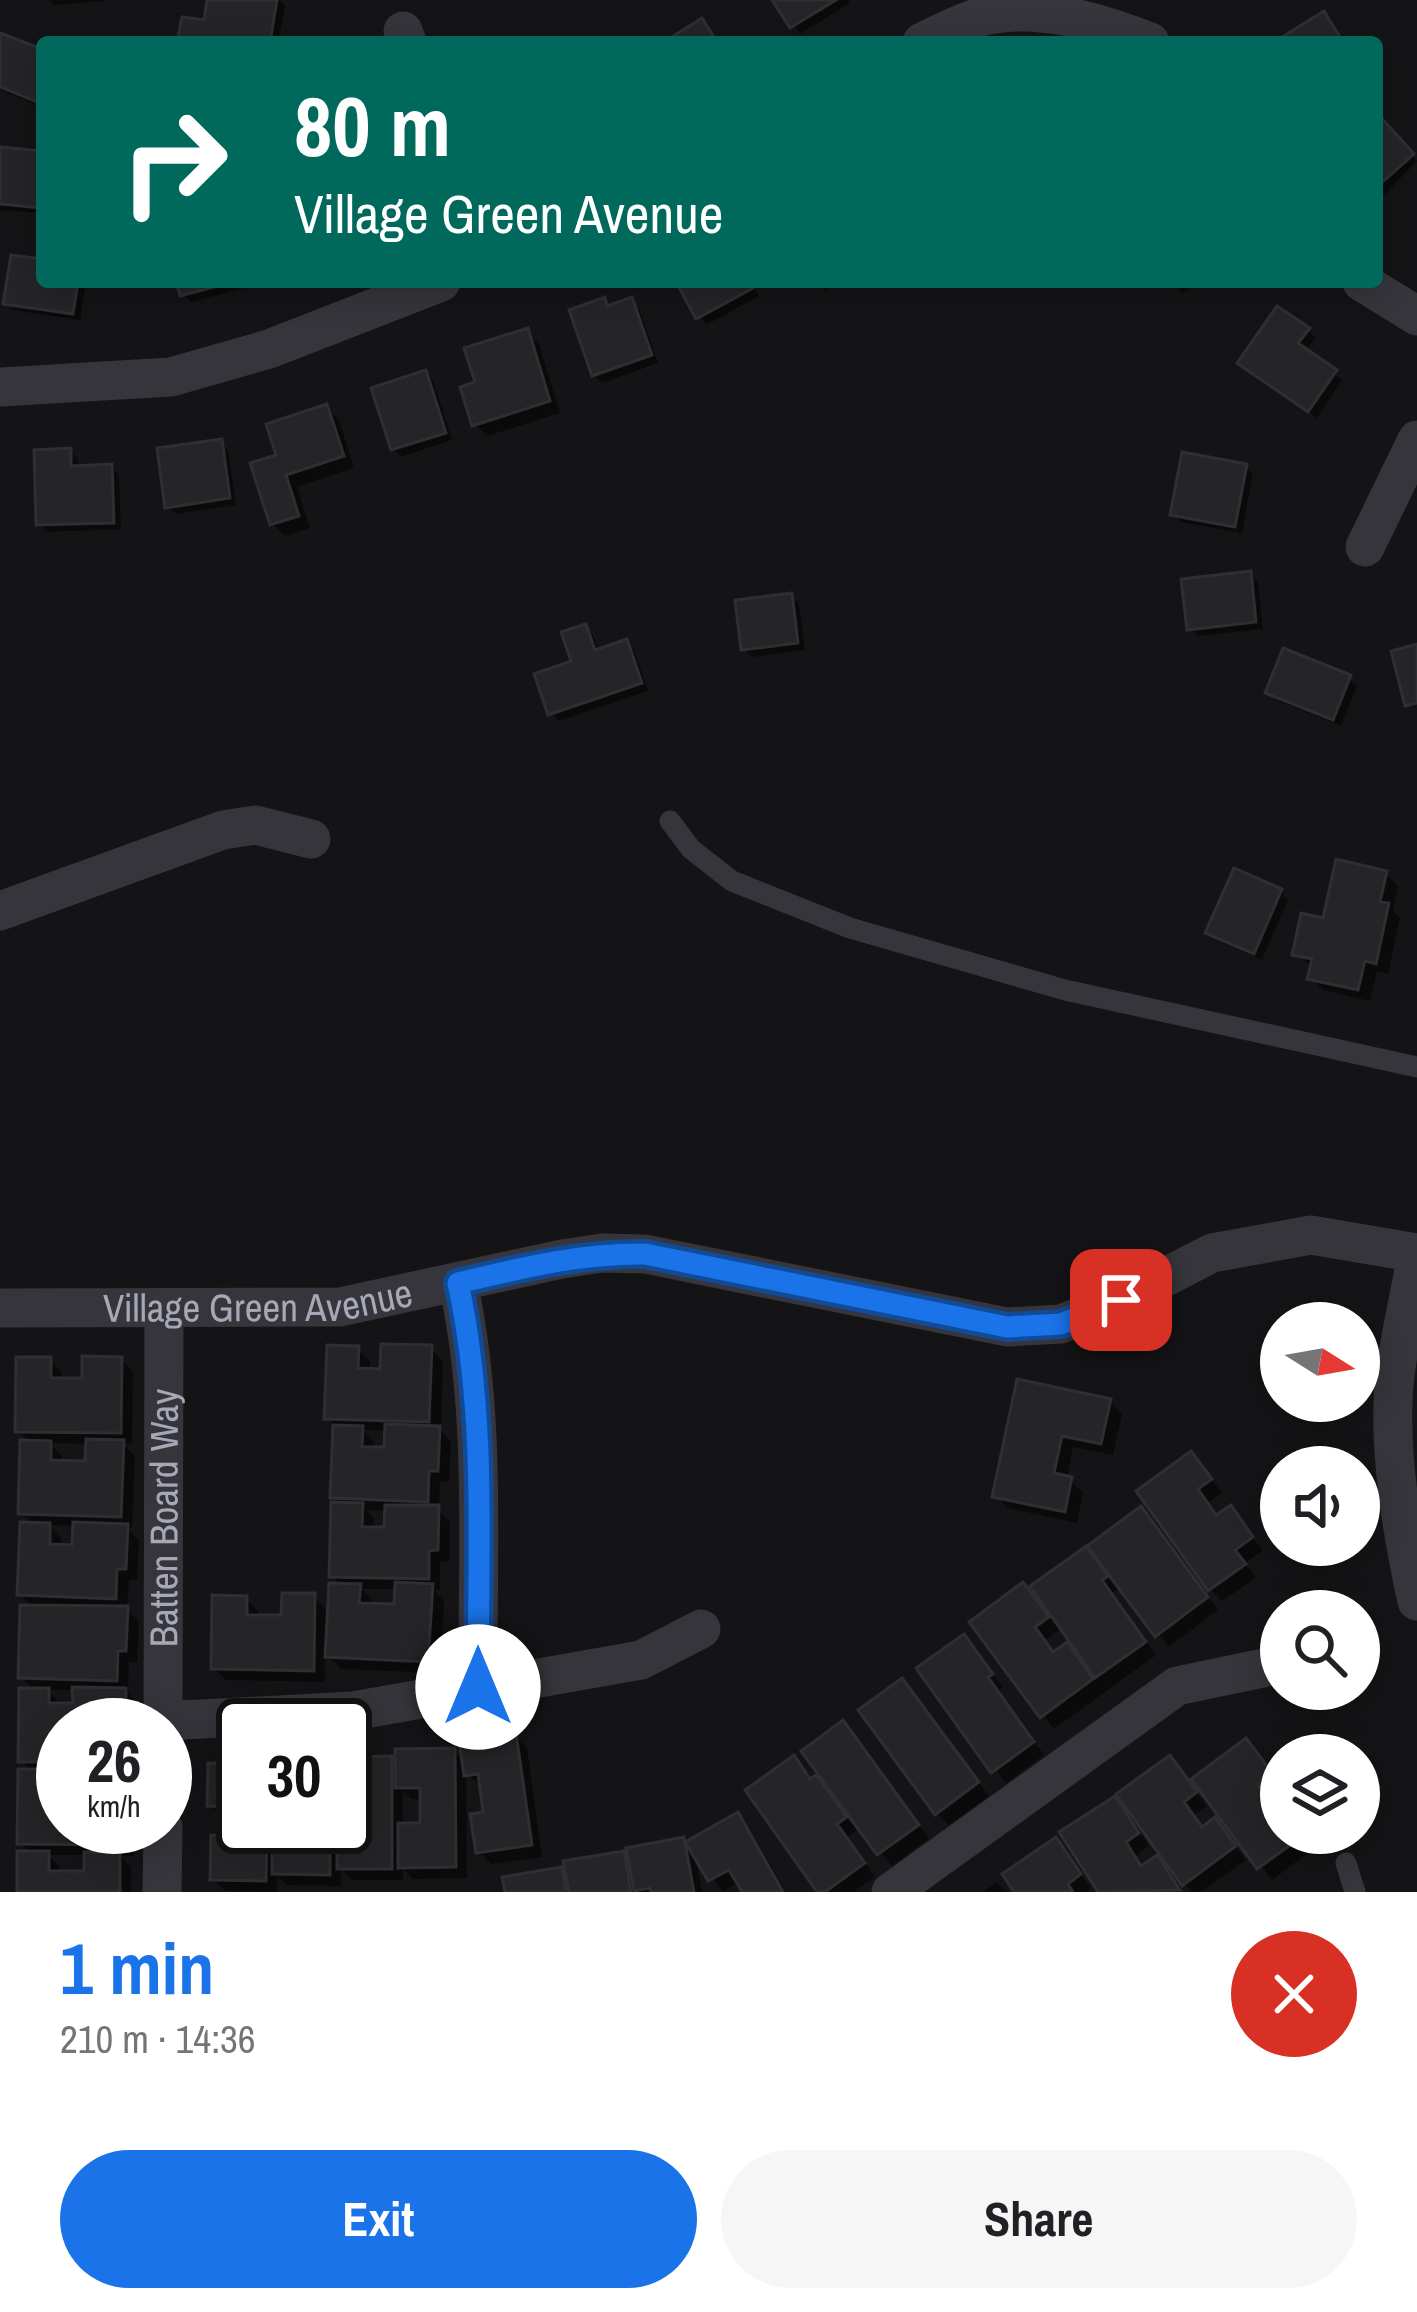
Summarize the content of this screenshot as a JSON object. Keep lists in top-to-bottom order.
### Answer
{
  "streets": {
    "street": ["Village Green Avenue", "Batten Board Way"]
  },
  "crossings": [
    ["Village Green Avenue", "Batten Board Way"]
  ],
  "north": "right",
  "page": {
    "turn": ["80 m", "Village Green Avenue"],
    "speed": "26 km/h",
    "limit": "30",
    "heading": ["1 min", "210 m · 14:36"],
    "buttons": ["Exit", "Share"]
  }
}
